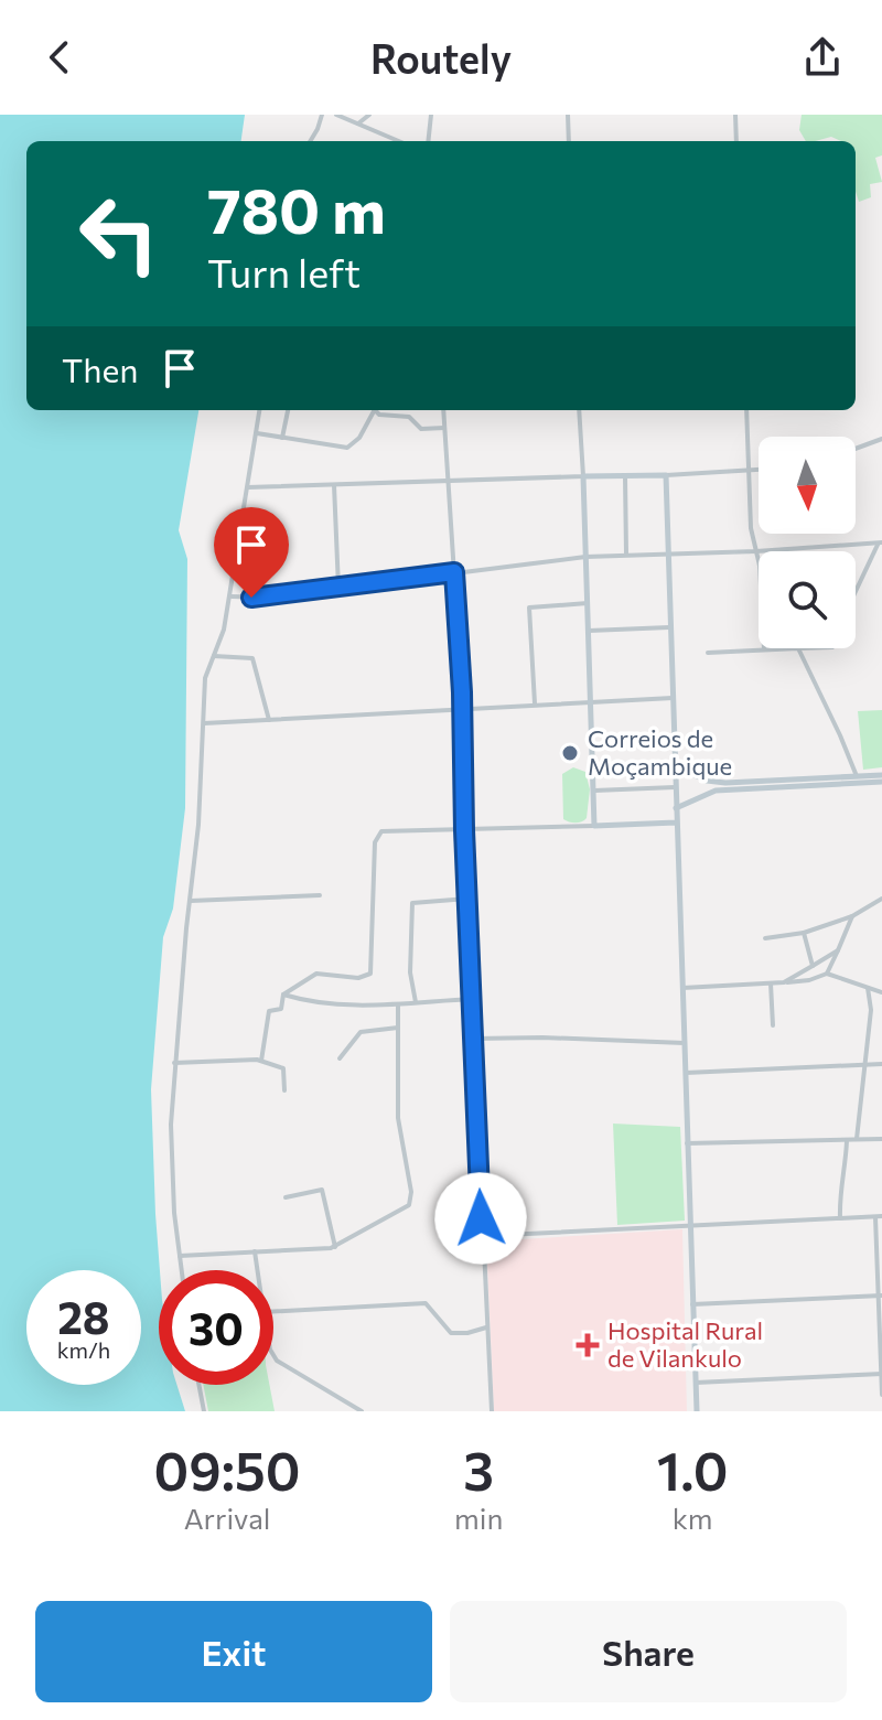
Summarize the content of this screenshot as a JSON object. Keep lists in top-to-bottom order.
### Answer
{
  "places": {
    "other": ["Correios de Moçambique"],
    "health": ["Hospital Rural de Vilankulo"]
  },
  "north": "bottom",
  "page": {
    "header": "Routely",
    "turn": ["780 m", "Turn left"],
    "then": "Then",
    "speed": "28 km/h",
    "limit": "30",
    "eta": [
      "09:50",
      "Arrival",
      "3",
      "min",
      "1.0",
      "km"
    ],
    "buttons": ["Exit", "Share"]
  }
}
